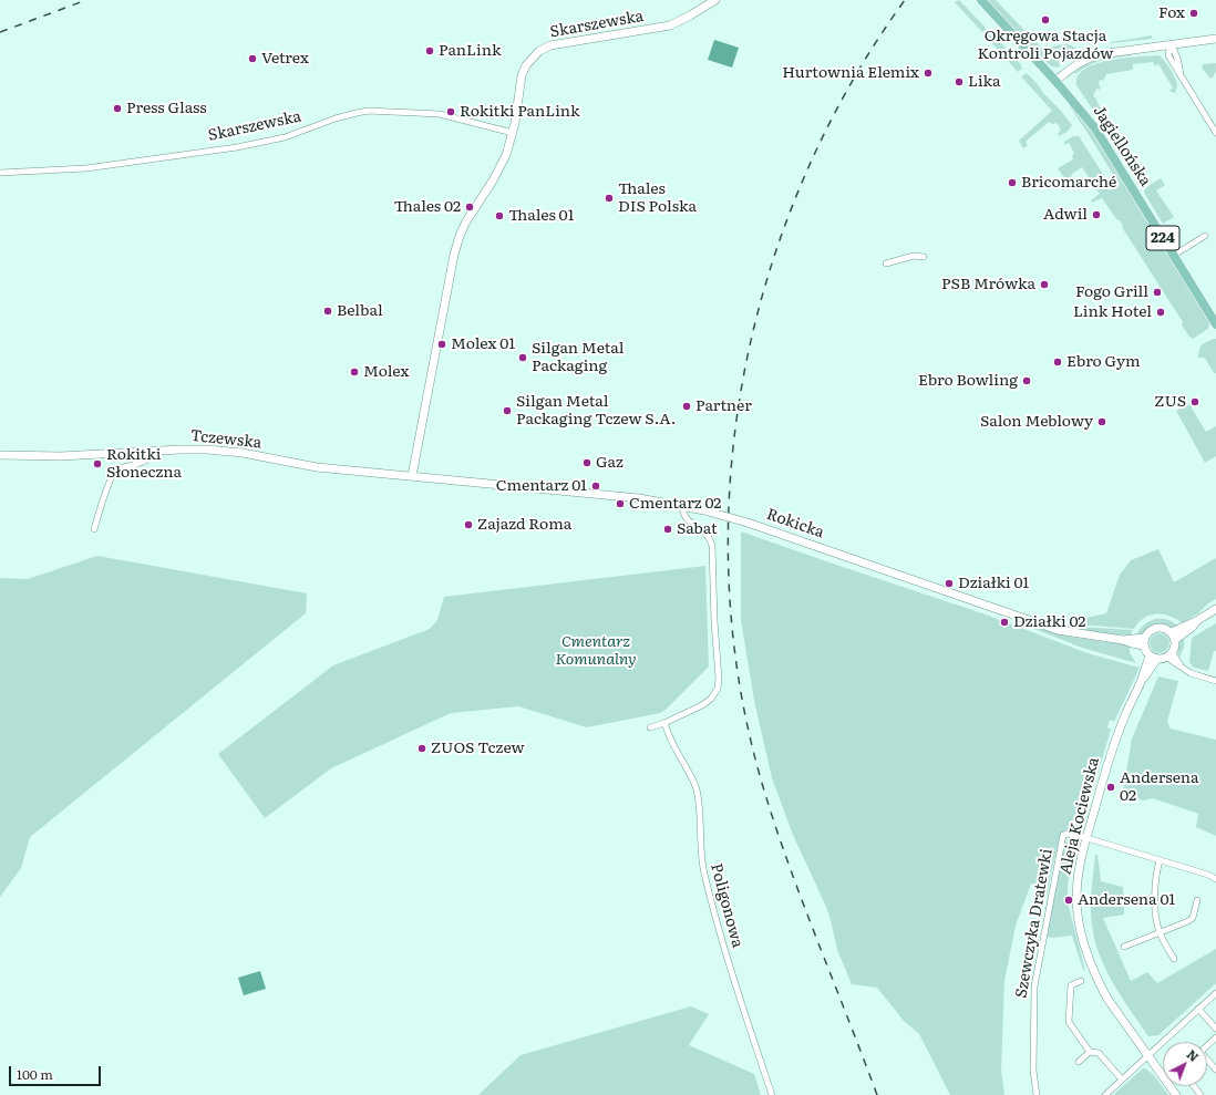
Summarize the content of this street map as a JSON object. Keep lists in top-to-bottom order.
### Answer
{
  "streets": {
    "main road": ["Jagiellońska", "224"],
    "street": [
      "Skarszewska",
      "Tczewska",
      "Rokicka",
      "Aleja Kociewska",
      "Poligonowa",
      "Szewczyka Dratewki"
    ]
  },
  "crossings": [
    ["Skarszewska", "Tczewska"],
    ["Tczewska", "Rokicka"],
    ["Rokicka", "Aleja Kociewska"],
    ["Aleja Kociewska", "Szewczyka Dratewki"]
  ],
  "parks": ["Cmentarz Komunalny"],
  "places": [
    "Fox",
    "Okręgowa Stacja Kontroli Pojazdów",
    "PanLink",
    "Vetrex",
    "Hurtownia Elemix",
    "Lika",
    "Press Glass",
    "Rokitki PanLink",
    "Bricomarché",
    "Thales DIS Polska",
    "Thales 02",
    "Adwil",
    "Thales 01",
    "PSB Mrówka",
    "Fogo Grill",
    "Belbal",
    "Link Hotel",
    "Molex 01",
    "Silgan Metal Packaging",
    "Ebro Gym",
    "Molex",
    "Ebro Bowling",
    "ZUS",
    "Partner",
    "Silgan Metal Packaging Tczew S.A.",
    "Salon Meblowy",
    "Gaz",
    "Rokitki Słoneczna",
    "Cmentarz 01",
    "Cmentarz 02",
    "Zajazd Roma",
    "Sabat",
    "Działki 01",
    "Działki 02",
    "ZUOS Tczew",
    "Andersena 02",
    "Andersena 01"
  ],
  "scale_bar": "100 m",
  "north": "top right"
}
